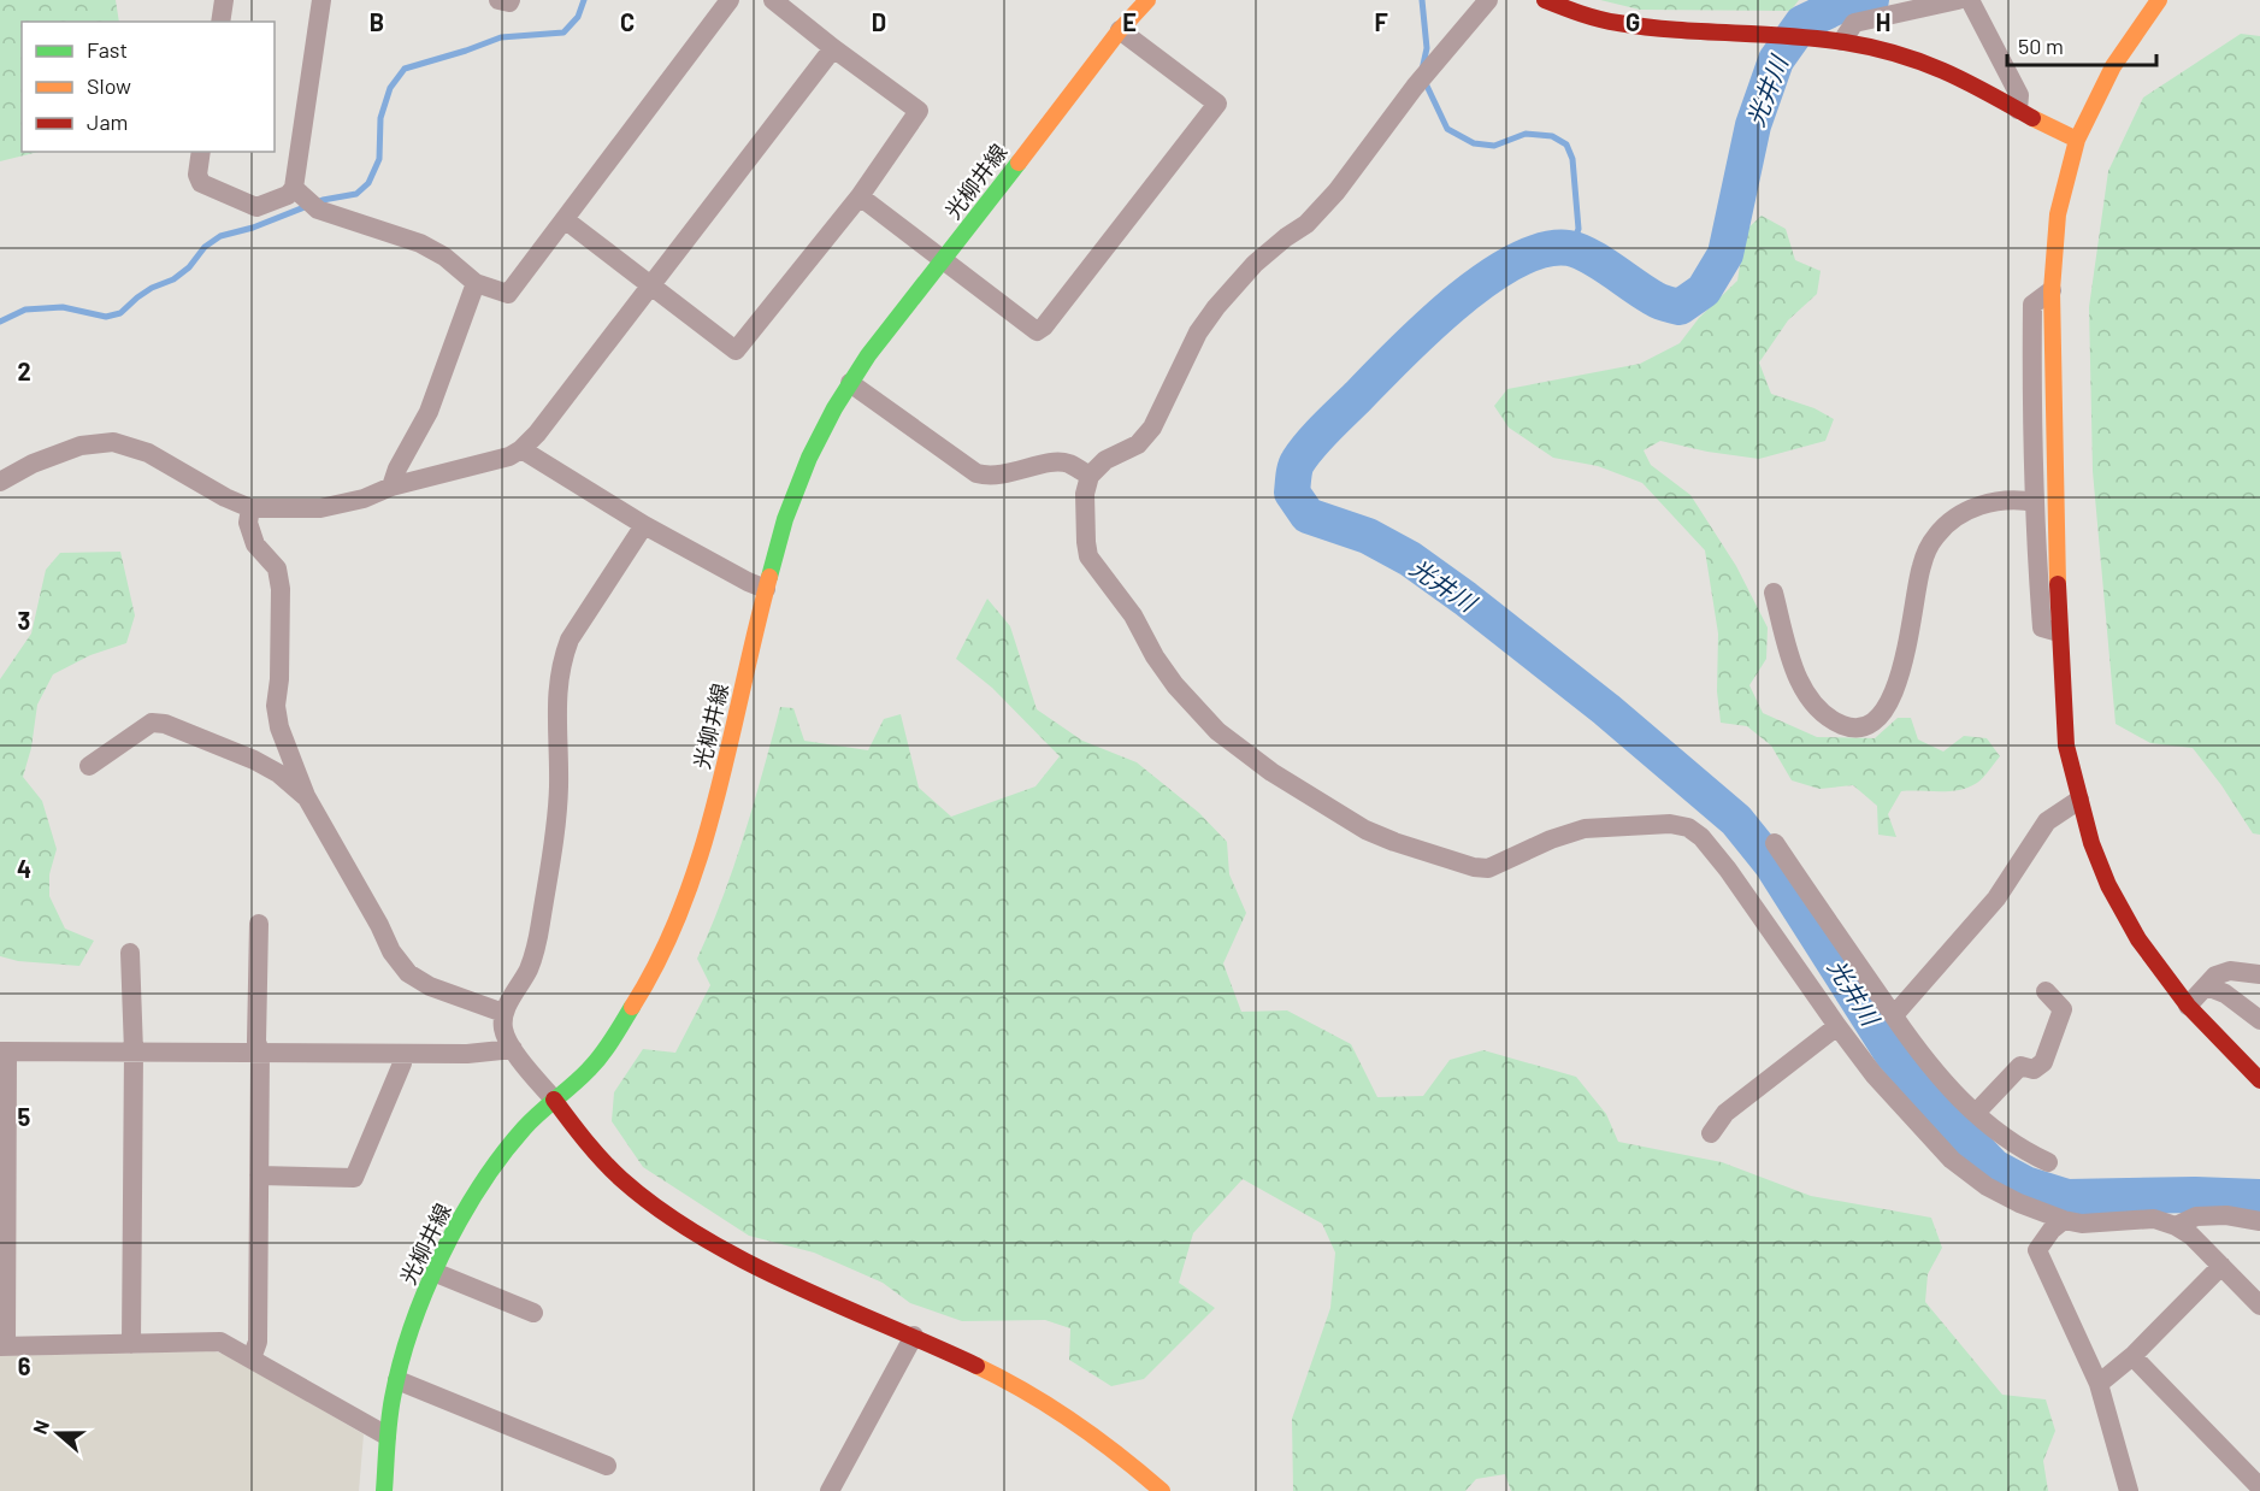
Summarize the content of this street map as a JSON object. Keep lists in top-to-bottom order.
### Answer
{
  "streets": {
    "main road": ["光柳井線"]
  },
  "water": ["光井川"],
  "legend": ["Fast", "Slow", "Jam"],
  "scale_bar": "50 m",
  "north": "left",
  "grid": {
    "columns": [
      "B",
      "C",
      "D",
      "E",
      "F",
      "G",
      "H"
    ],
    "rows": [
      "2",
      "3",
      "4",
      "5",
      "6"
    ]
  }
}
